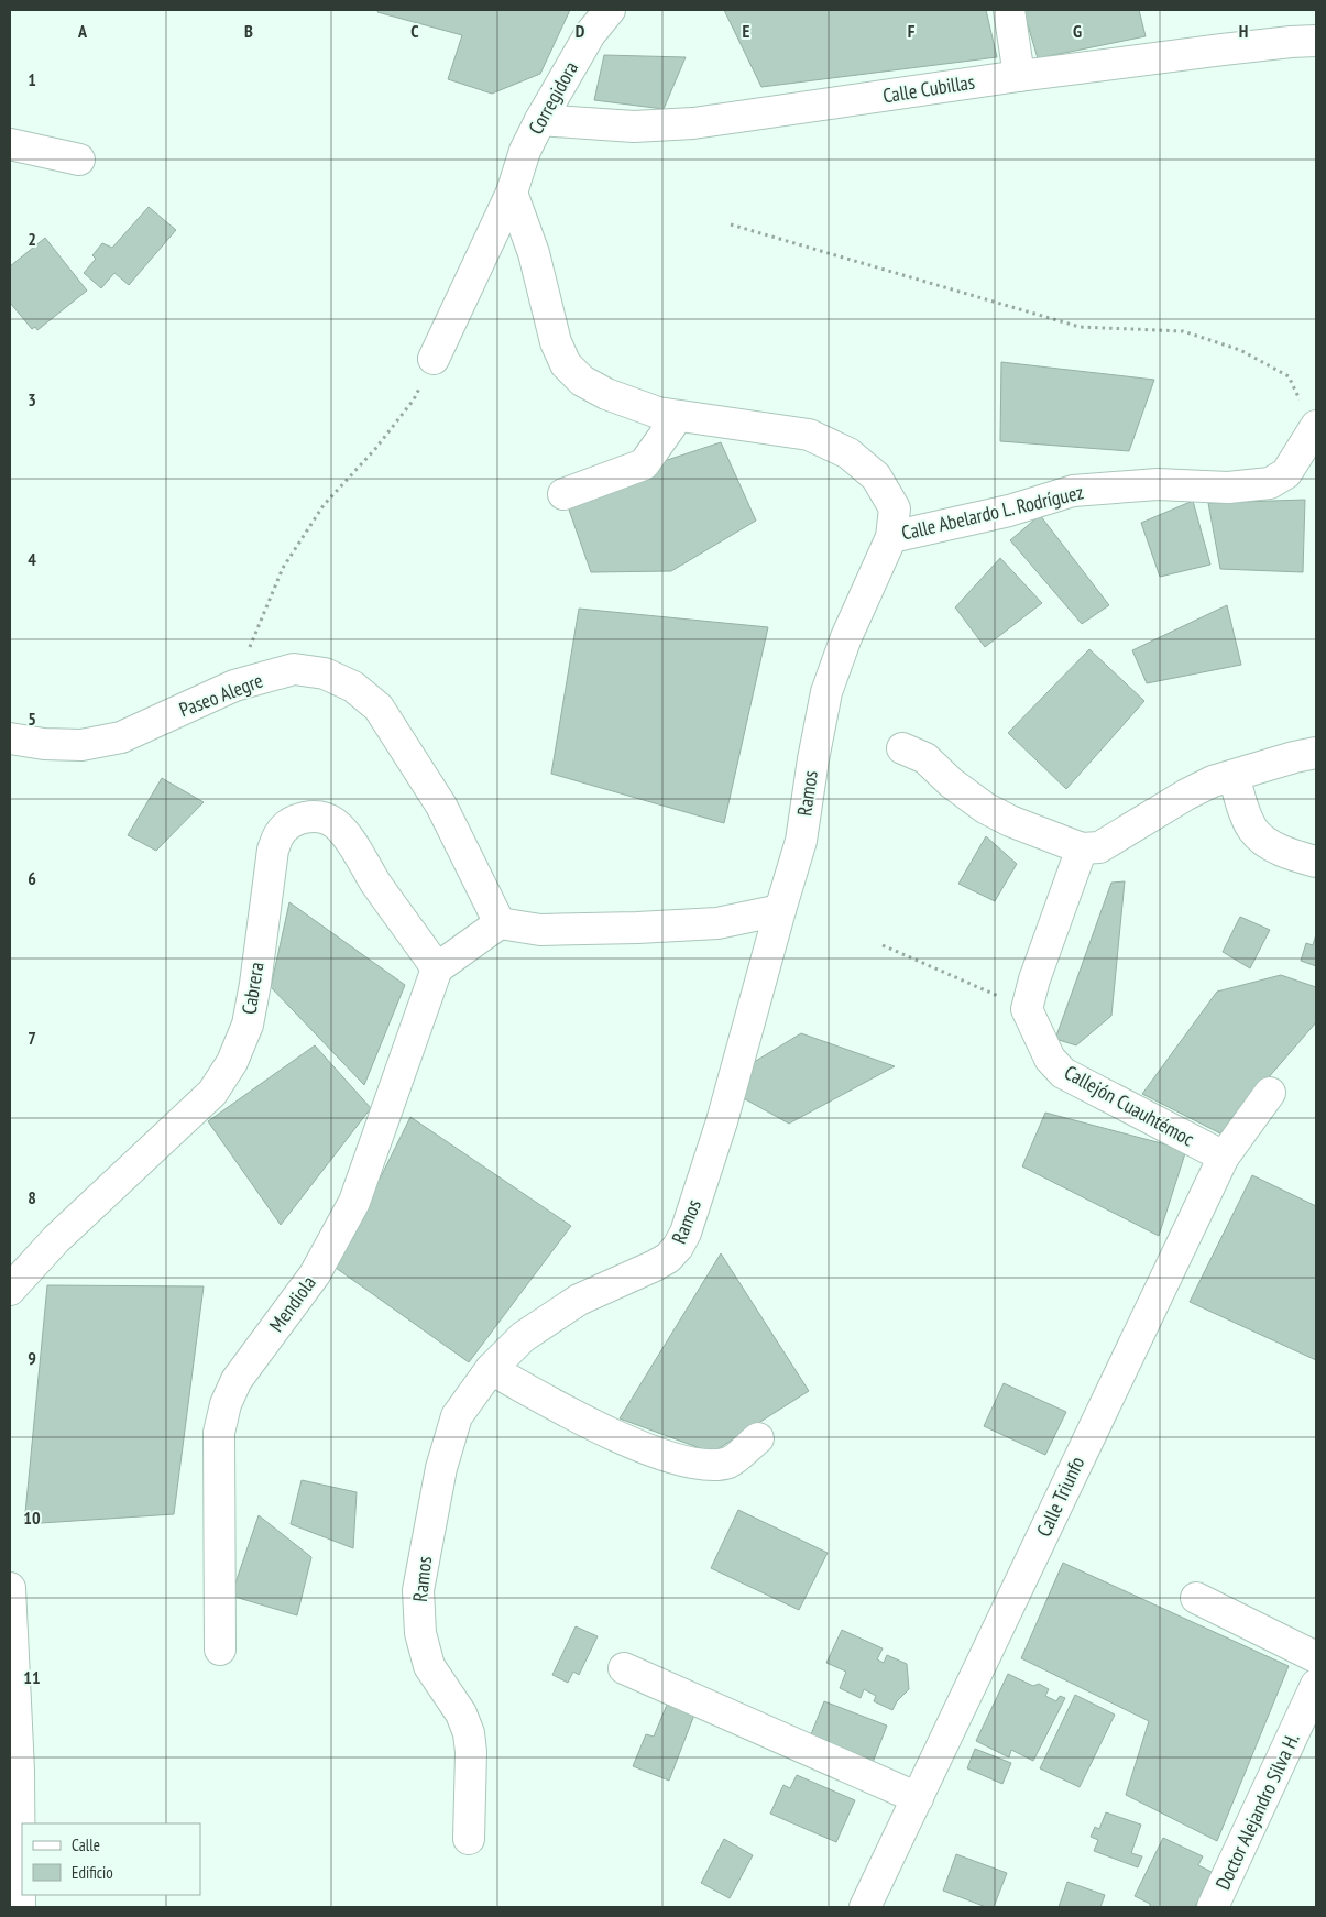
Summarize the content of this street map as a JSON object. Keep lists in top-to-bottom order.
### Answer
{
  "streets": {
    "street": [
      "Calle Cubillas",
      "Corregidora",
      "Calle Abelardo L. Rodríguez",
      "Paseo Alegre",
      "Ramos",
      "Cabrera",
      "Callejón Cuauhtémoc",
      "Mendiola",
      "Calle Triunfo",
      "Doctor Alejandro Silva H."
    ]
  },
  "crossings": [
    ["Calle Cubillas", "Corregidora"],
    ["Corregidora", "Calle Abelardo L. Rodríguez"],
    ["Calle Abelardo L. Rodríguez", "Ramos"],
    ["Cabrera", "Mendiola"],
    ["Callejón Cuauhtémoc", "Calle Triunfo"]
  ],
  "legend": ["Calle", "Edificio"],
  "grid": {
    "columns": [
      "A",
      "B",
      "C",
      "D",
      "E",
      "F",
      "G",
      "H"
    ],
    "rows": [
      "1",
      "2",
      "3",
      "4",
      "5",
      "6",
      "7",
      "8",
      "9",
      "10",
      "11"
    ]
  }
}
